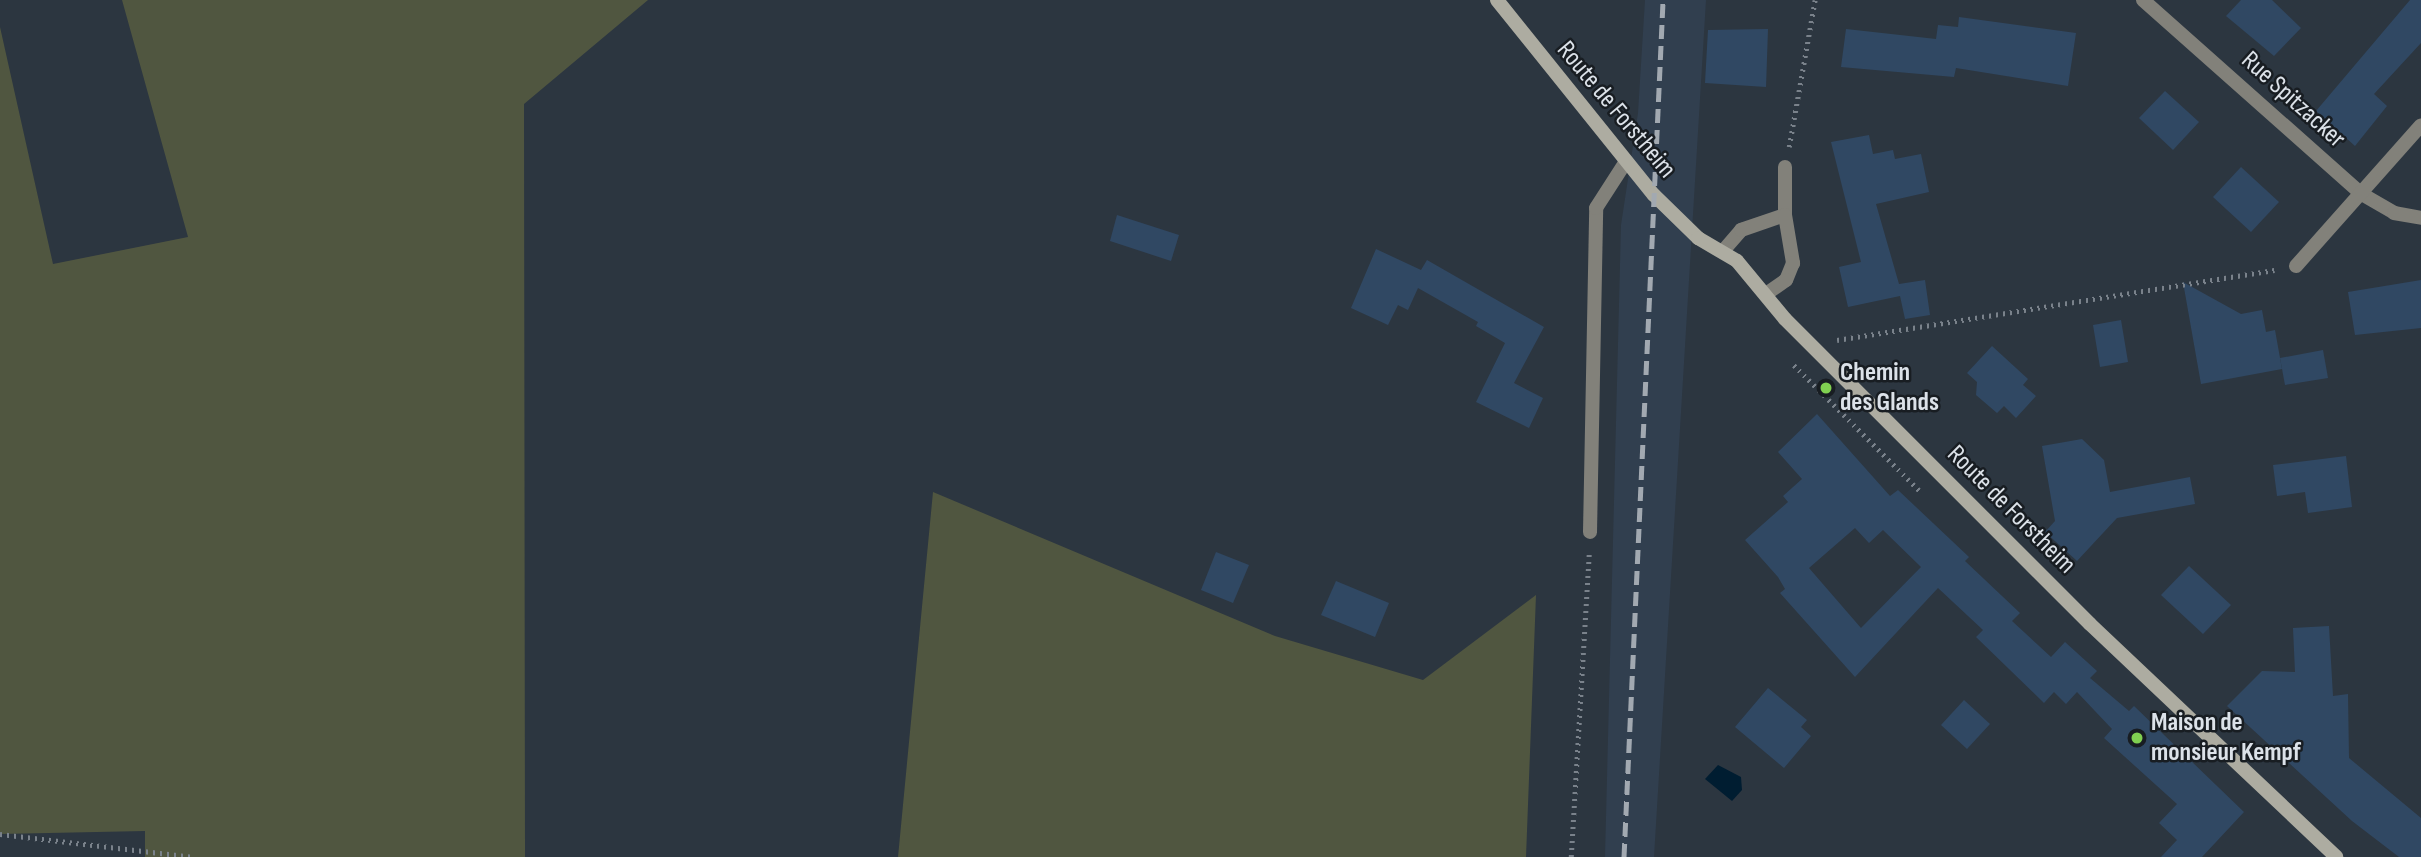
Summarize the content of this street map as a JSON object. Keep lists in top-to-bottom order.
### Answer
{
  "streets": {
    "street": ["Rue Spitzacker", "Route de Forstheim"]
  },
  "places": ["Chemin des Glands", "Maison de monsieur Kempf"]
}
